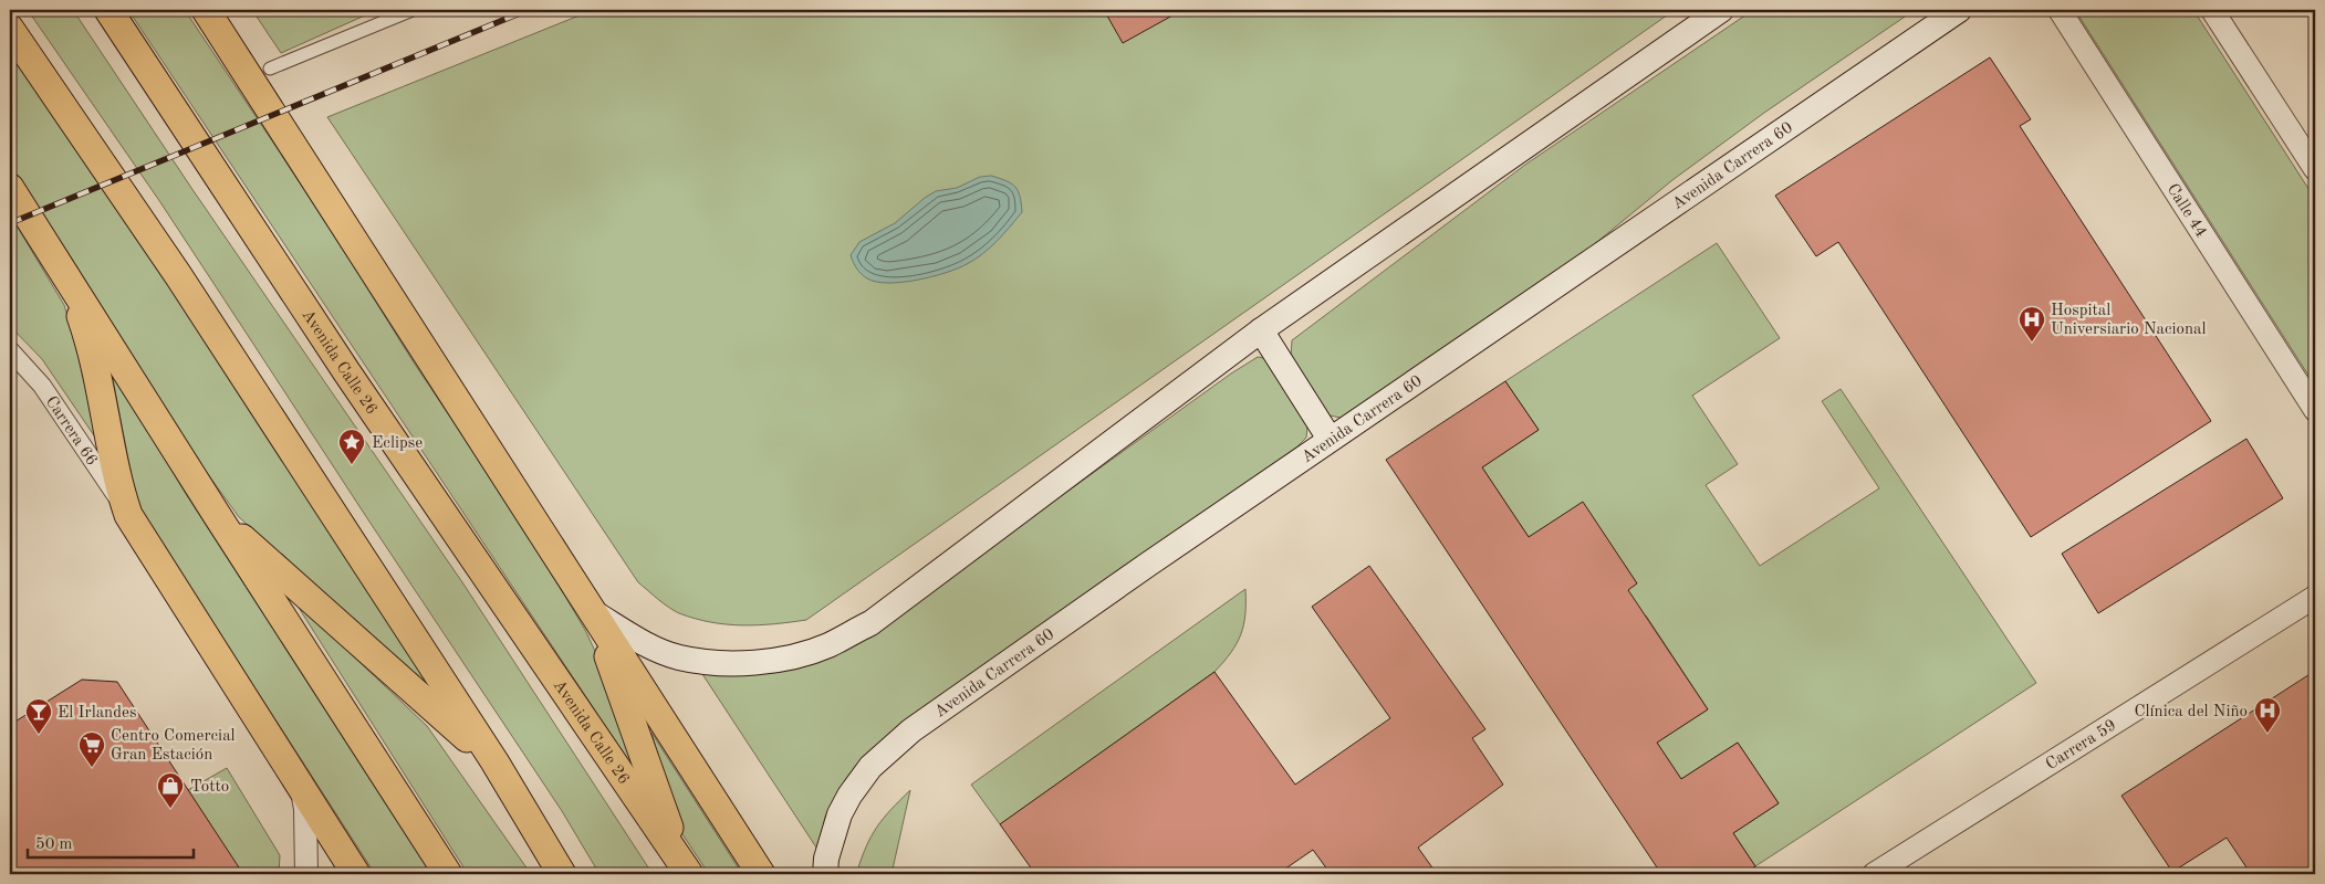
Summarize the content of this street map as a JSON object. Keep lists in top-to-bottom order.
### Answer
{
  "streets": {
    "main road": ["Avenida Carrera 60", "Avenida Calle 26"],
    "street": ["Calle 44", "Carrera 66", "Carrera 59"]
  },
  "places": {
    "hospital": ["Hospital Universiario Nacional", "Clínica del Niño"],
    "place": ["Eclipse"],
    "bar": ["El Irlandes"],
    "supermarket": ["Centro Comercial Gran Estación"],
    "shop": ["Totto"]
  },
  "scale_bar": "50 m"
}
